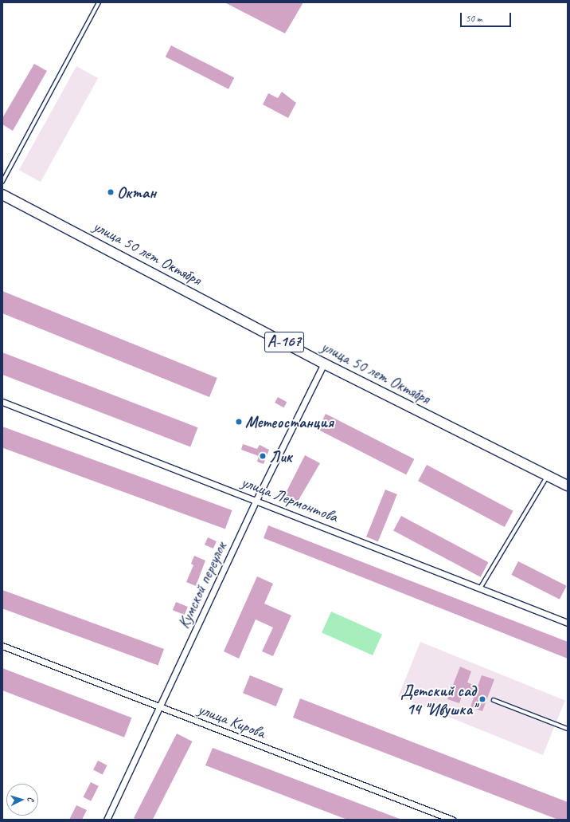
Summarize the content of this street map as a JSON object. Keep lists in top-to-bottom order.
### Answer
{
  "streets": {
    "highway": ["улица 50 лет Октября", "А-167"],
    "street": ["улица Лермонтова", "Кумской переулок", "улица Кирова"]
  },
  "crossings": [
    ["улица 50 лет Октября", "Кумской переулок"],
    ["улица Лермонтова", "Кумской переулок"],
    ["Кумской переулок", "улица Кирова"]
  ],
  "places": [
    "Октан",
    "Метеостанция",
    "Лик",
    "Детский сад 14 \"Ивушка\""
  ],
  "scale_bar": "50 m",
  "north": "right"
}
